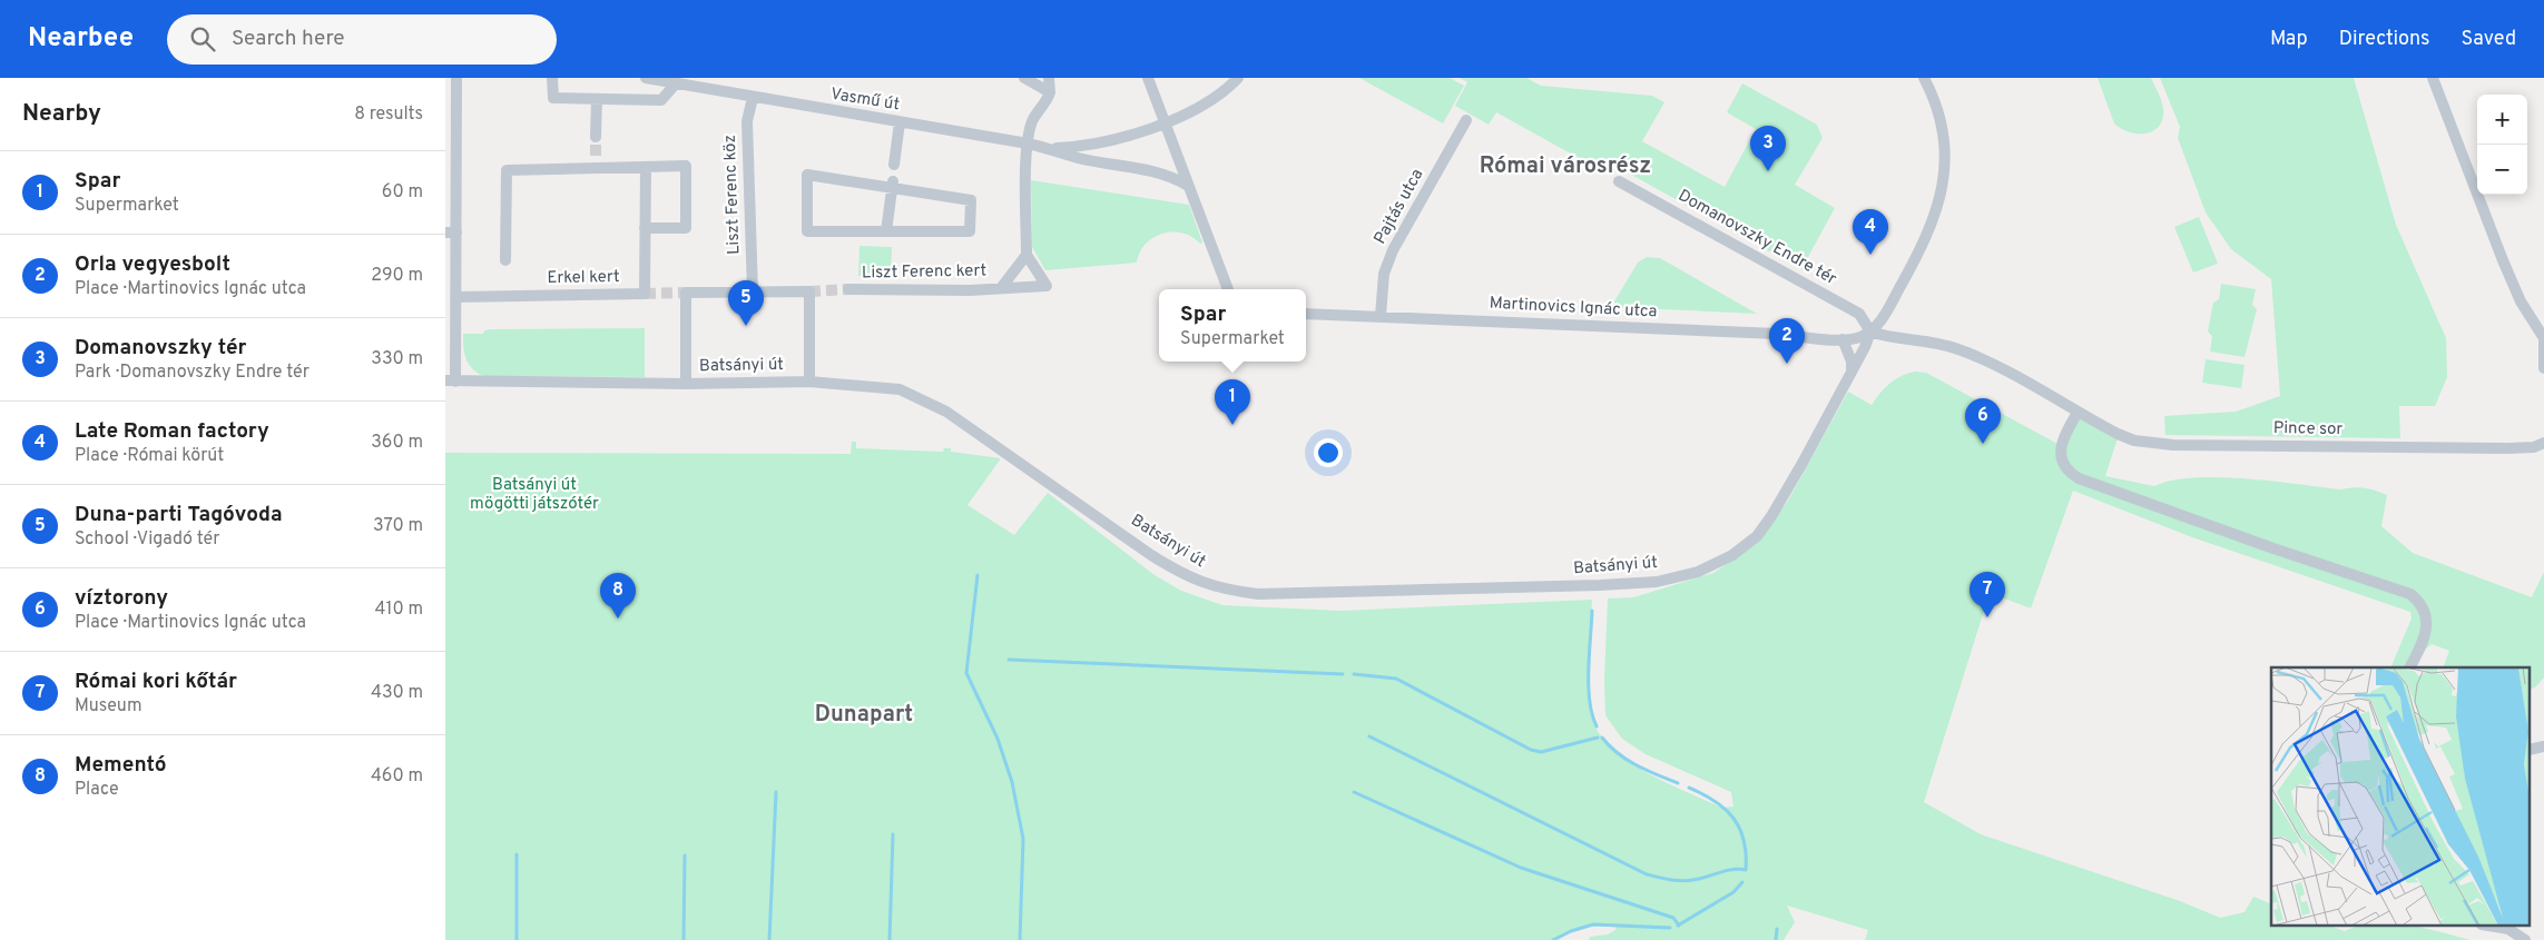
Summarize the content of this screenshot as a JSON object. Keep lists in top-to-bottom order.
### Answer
{
  "streets": {
    "street": [
      "Vasmű út",
      "Liszt Ferenc köz",
      "Pajtás utca",
      "Domanovszky Endre tér",
      "Liszt Ferenc kert",
      "Erkel kert",
      "Martinovics Ignác utca",
      "Batsányi út",
      "Pince sor"
    ]
  },
  "crossings": [
    ["Vasmű út", "Liszt Ferenc köz"],
    ["Pajtás utca", "Martinovics Ignác utca"],
    ["Domanovszky Endre tér", "Martinovics Ignác utca"],
    ["Domanovszky Endre tér", "Batsányi út"],
    ["Martinovics Ignác utca", "Batsányi út"]
  ],
  "districts": ["Római városrész", "Dunapart"],
  "parks": ["Batsányi út mögötti játszótér"],
  "page": {
    "header": "Nearbee",
    "search": "Search here",
    "nav": ["Map", "Directions", "Saved"],
    "heading": ["Nearby", "8 results"],
    "map_buttons": ["+", "−"],
    "pins": [
      "3",
      "4",
      "5",
      "2",
      "1",
      "6",
      "7",
      "8"
    ],
    "list": [
      {
        "mark": "1",
        "name": "Spar",
        "note": "Supermarket",
        "value": "60 m"
      },
      {
        "mark": "2",
        "name": "Orla vegyesbolt",
        "note": "Place · Martinovics Ignác utca",
        "value": "290 m"
      },
      {
        "mark": "3",
        "name": "Domanovszky tér",
        "note": "Park · Domanovszky Endre tér",
        "value": "330 m"
      },
      {
        "mark": "4",
        "name": "Late Roman factory",
        "note": "Place · Római körút",
        "value": "360 m"
      },
      {
        "mark": "5",
        "name": "Duna-parti Tagóvoda",
        "note": "School · Vigadó tér",
        "value": "370 m"
      },
      {
        "mark": "6",
        "name": "víztorony",
        "note": "Place · Martinovics Ignác utca",
        "value": "410 m"
      },
      {
        "mark": "7",
        "name": "Római kori kőtár",
        "note": "Museum",
        "value": "430 m"
      },
      {
        "mark": "8",
        "name": "Mementó",
        "note": "Place",
        "value": "460 m"
      }
    ],
    "popup": ["Spar", "Supermarket"]
  }
}
